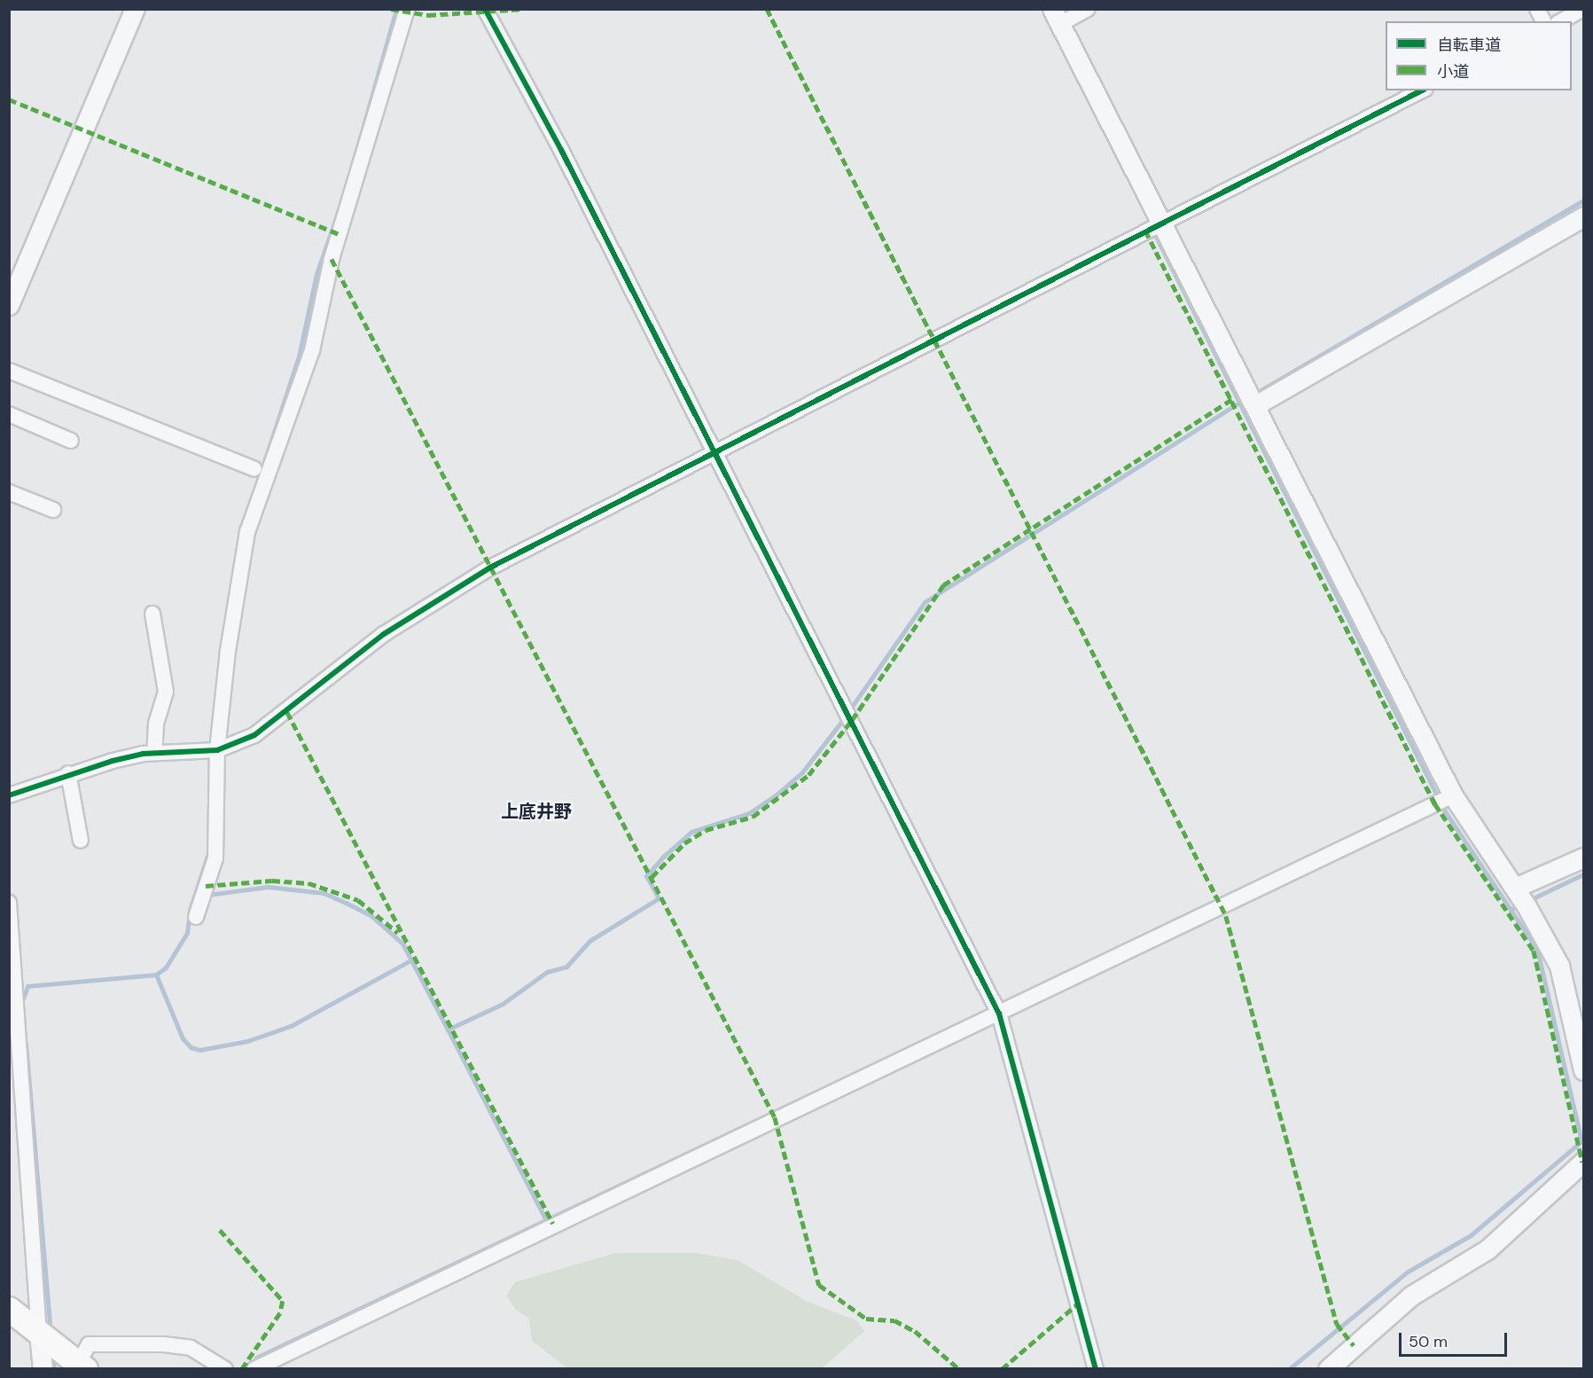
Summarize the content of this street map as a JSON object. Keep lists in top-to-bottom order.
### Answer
{
  "districts": ["上底井野"],
  "legend": ["自転車道", "小道"],
  "scale_bar": "50 m"
}
